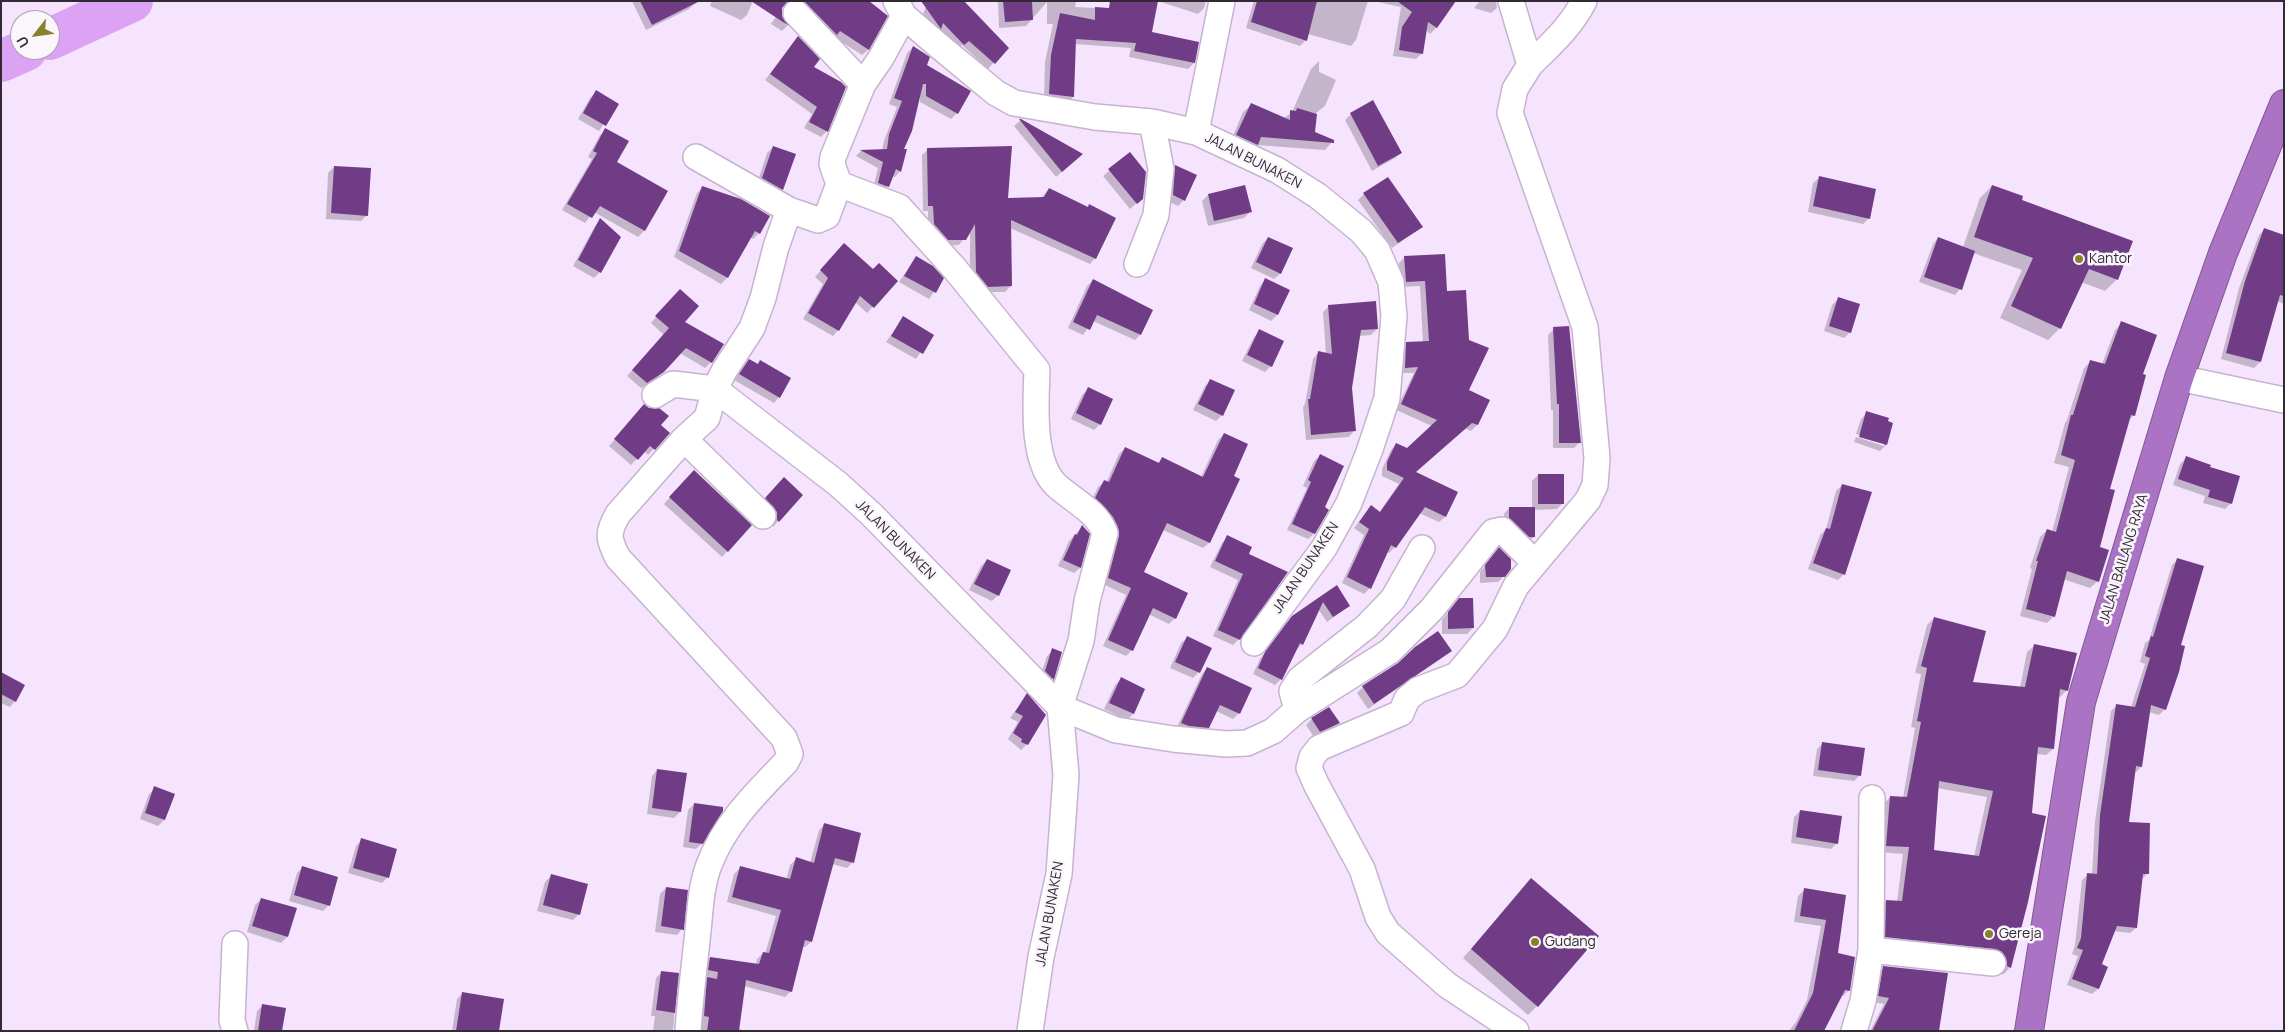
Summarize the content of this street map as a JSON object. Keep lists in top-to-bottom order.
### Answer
{
  "streets": {
    "highway": ["JALAN BAILANG RAYA"],
    "street": ["JALAN BUNAKEN"]
  },
  "places": ["Kantor", "Gereja", "Gudang"],
  "north": "bottom left"
}
